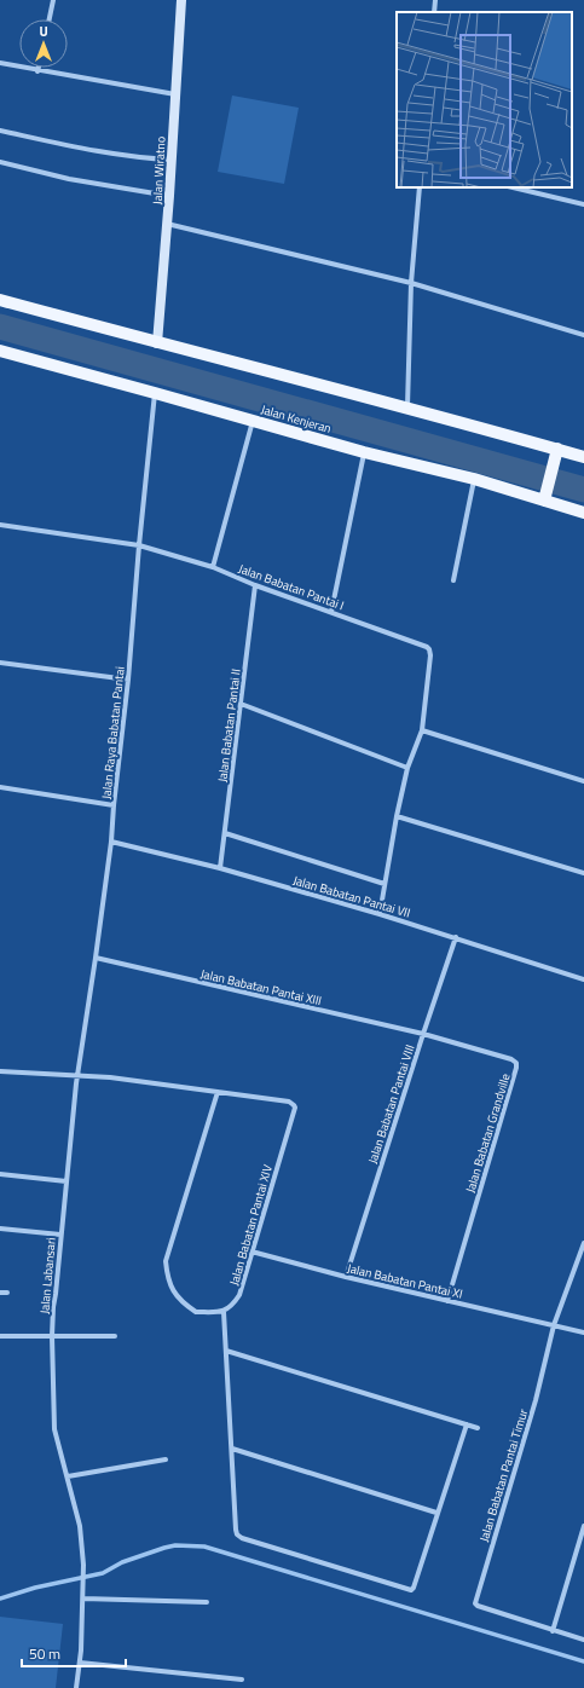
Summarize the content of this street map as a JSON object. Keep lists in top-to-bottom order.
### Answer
{
  "streets": {
    "main road": ["Jalan Wiratno", "Jalan Kenjeran"],
    "street": [
      "Jalan Babatan Pantai I",
      "Jalan Babatan Pantai II",
      "Jalan Raya Babatan Pantai",
      "Jalan Babatan Pantai VII",
      "Jalan Babatan Pantai XIII",
      "Jalan Babatan Pantai VIII",
      "Jalan Babatan Grandville",
      "Jalan Babatan Pantai XIV",
      "Jalan Labansari",
      "Jalan Babatan Pantai XI",
      "Jalan Babatan Pantai Timur"
    ]
  },
  "crossings": [
    ["Jalan Kenjeran", "Jalan Raya Babatan Pantai"],
    ["Jalan Babatan Pantai I", "Jalan Babatan Pantai II"],
    ["Jalan Babatan Pantai I", "Jalan Raya Babatan Pantai"],
    ["Jalan Babatan Pantai II", "Jalan Babatan Pantai VII"],
    ["Jalan Raya Babatan Pantai", "Jalan Babatan Pantai VII"],
    ["Jalan Raya Babatan Pantai", "Jalan Babatan Pantai XIII"],
    ["Jalan Raya Babatan Pantai", "Jalan Labansari"],
    ["Jalan Babatan Pantai VII", "Jalan Babatan Pantai VIII"],
    ["Jalan Babatan Pantai XIII", "Jalan Babatan Pantai VIII"],
    ["Jalan Babatan Pantai XIII", "Jalan Babatan Grandville"],
    ["Jalan Babatan Pantai VIII", "Jalan Babatan Grandville"],
    ["Jalan Babatan Pantai VIII", "Jalan Babatan Pantai XI"],
    ["Jalan Babatan Grandville", "Jalan Babatan Pantai XI"],
    ["Jalan Babatan Pantai XIV", "Jalan Babatan Pantai XI"],
    ["Jalan Babatan Pantai XI", "Jalan Babatan Pantai Timur"]
  ],
  "scale_bar": "50 m",
  "north": "top"
}
